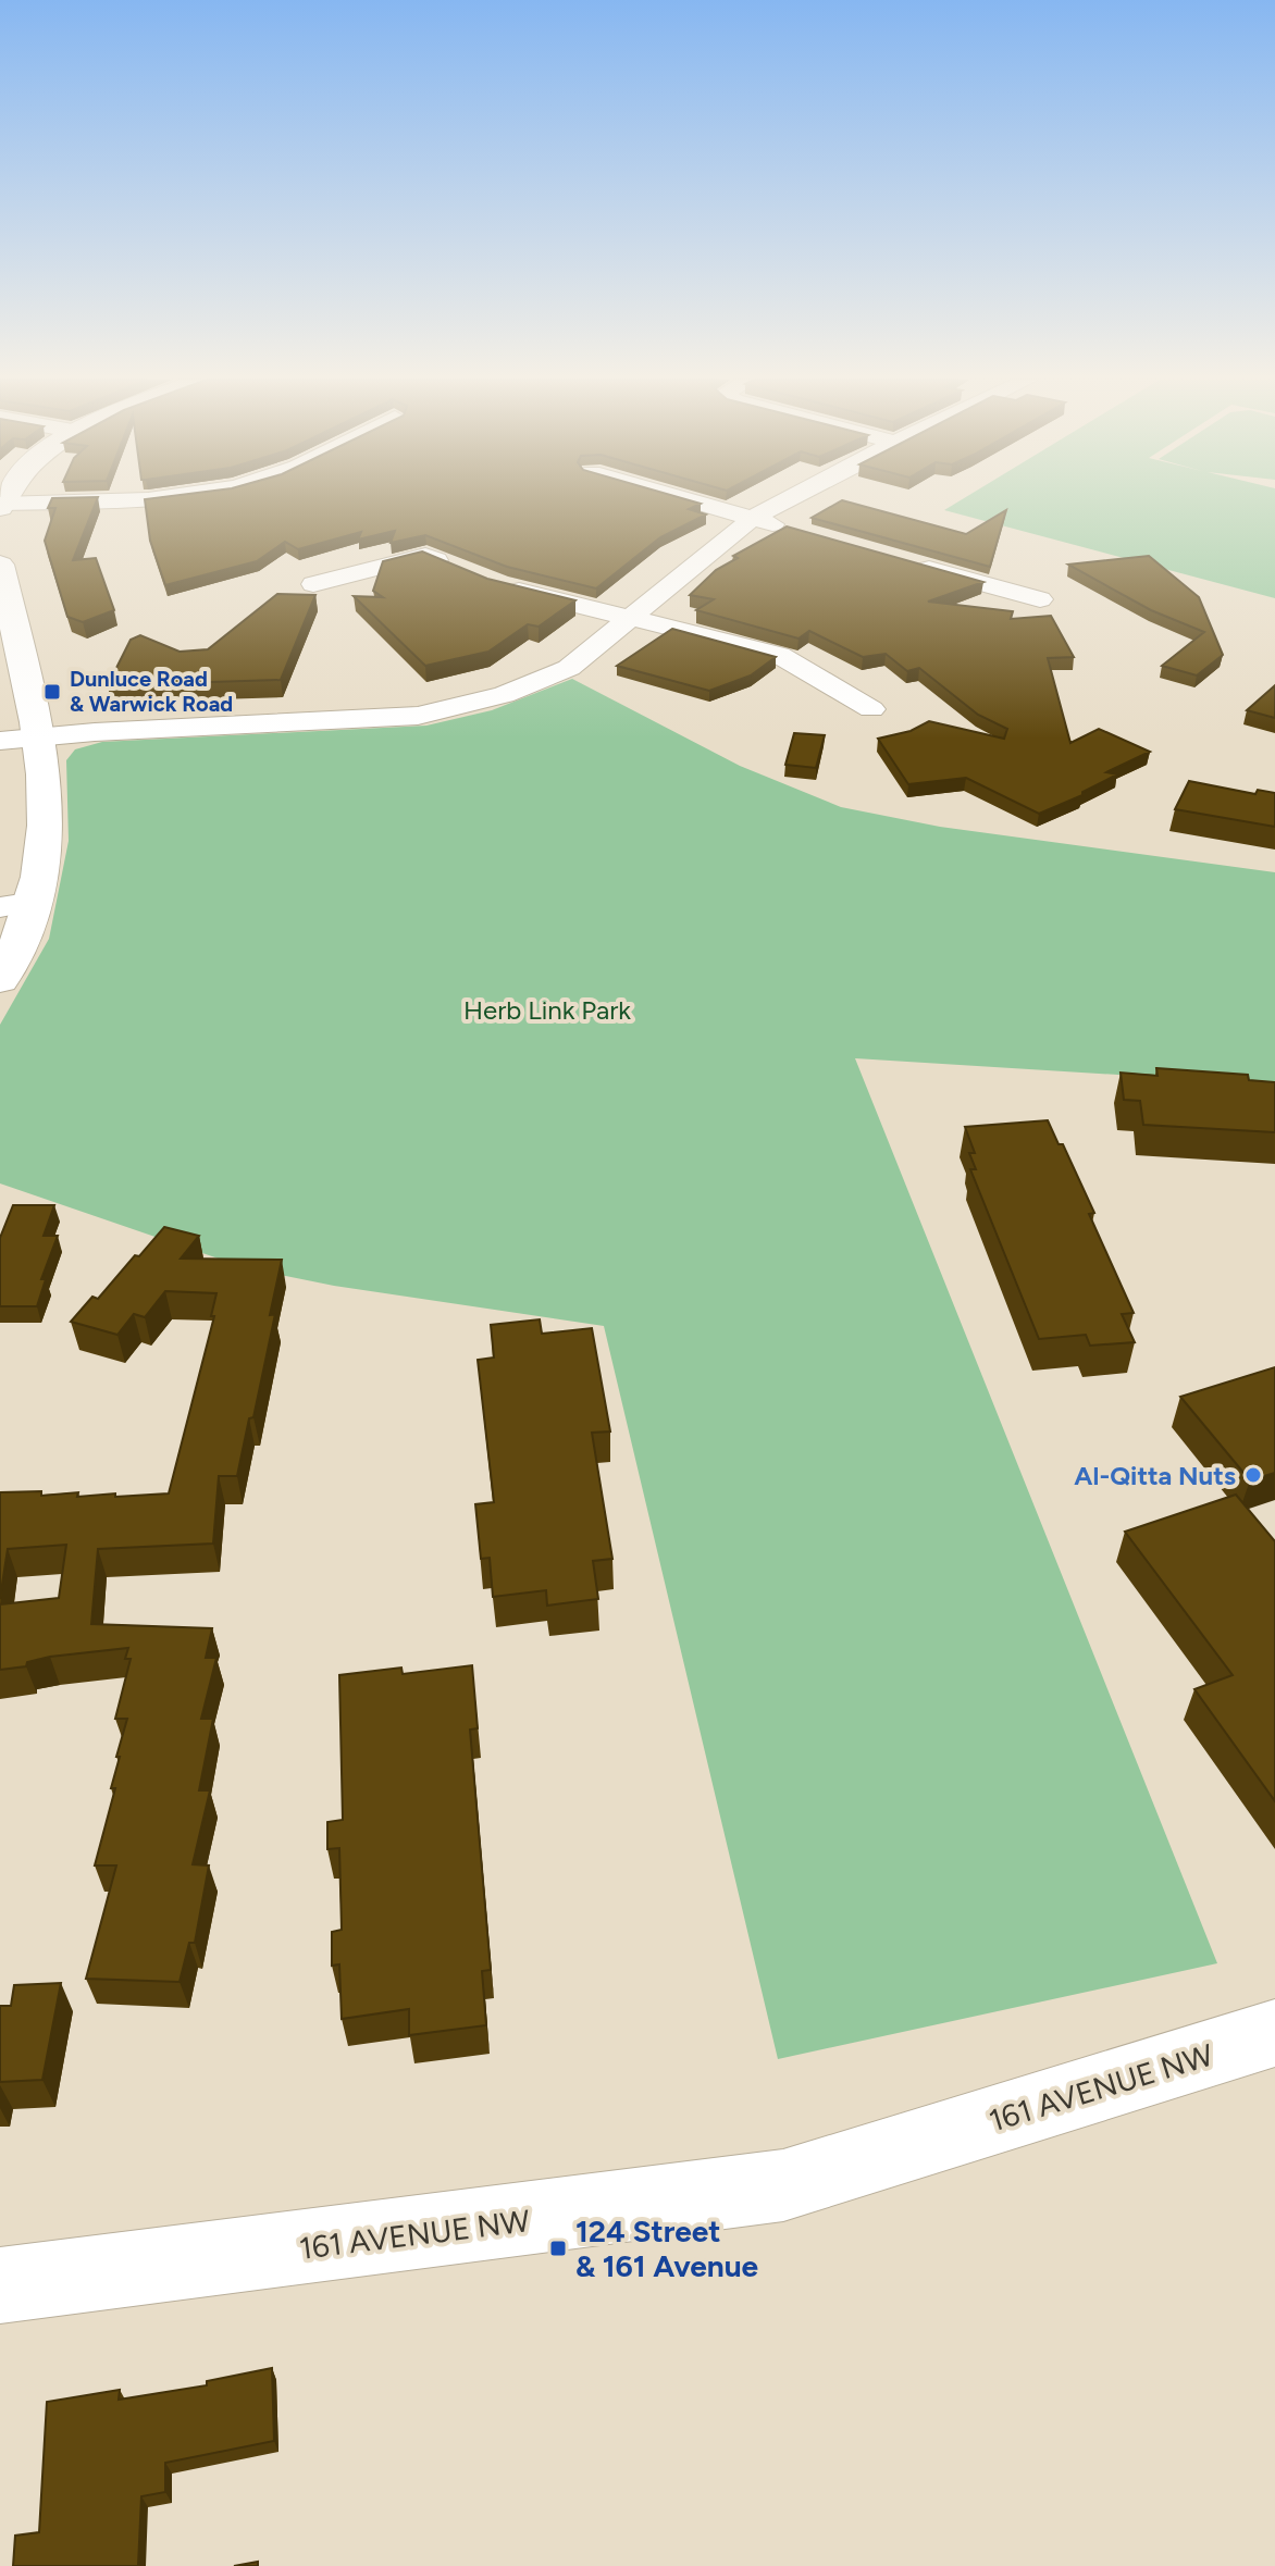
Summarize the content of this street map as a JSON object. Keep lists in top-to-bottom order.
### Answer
{
  "streets": {
    "street": ["161 AVENUE NW"]
  },
  "parks": ["Herb Link Park"],
  "places": {
    "transit": ["Dunluce Road & Warwick Road", "124 Street & 161 Avenue"],
    "other": ["Al-Qitta Nuts"]
  }
}
